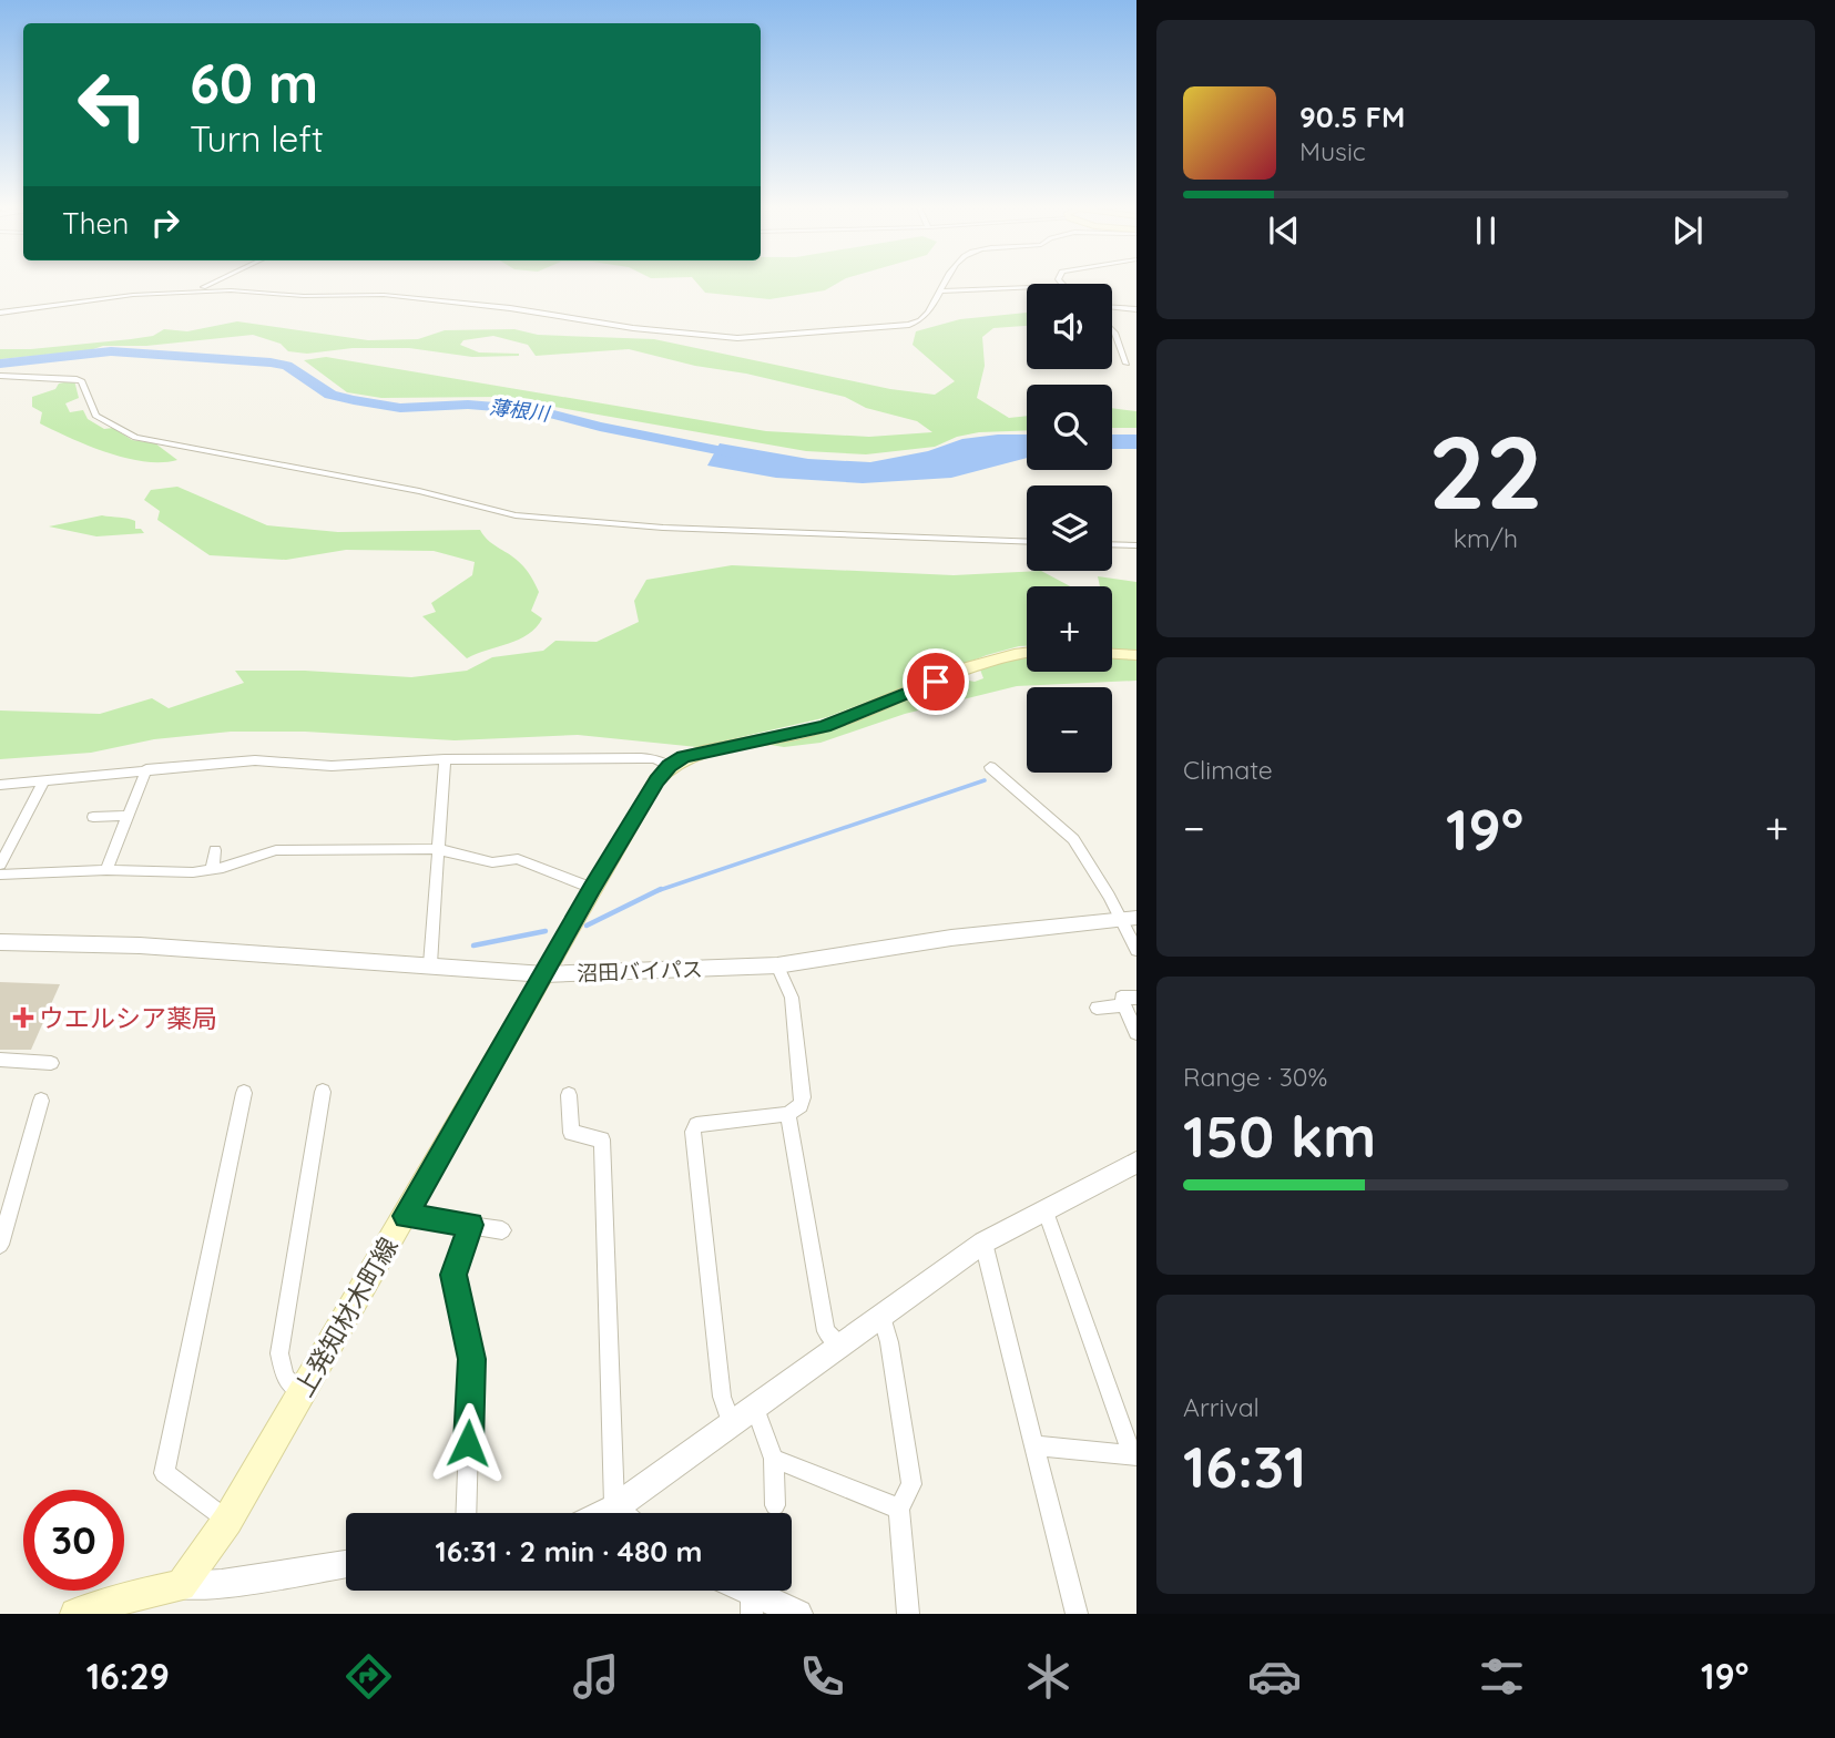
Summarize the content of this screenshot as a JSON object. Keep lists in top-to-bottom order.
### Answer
{
  "streets": {
    "main road": ["上発知材木町線"],
    "street": ["沼田バイパス"]
  },
  "crossings": [
    ["沼田バイパス", "上発知材木町線"]
  ],
  "water": ["薄根川"],
  "places": {
    "health": ["ウエルシア薬局"]
  },
  "page": {
    "turn": ["60 m", "Turn left"],
    "song": ["90.5 FM", "Music"],
    "then": "Then",
    "map_buttons": ["+", "−"],
    "tile": [
      ["22", "km/h"],
      "Climate",
      ["Range · 30%", "150 km"],
      ["Arrival", "16:31"]
    ],
    "heat": ["−", "19°", "+"],
    "limit": "30",
    "trip": "16:31 · 2 min · 480 m",
    "tabs": ["16:29", "19°"]
  }
}
